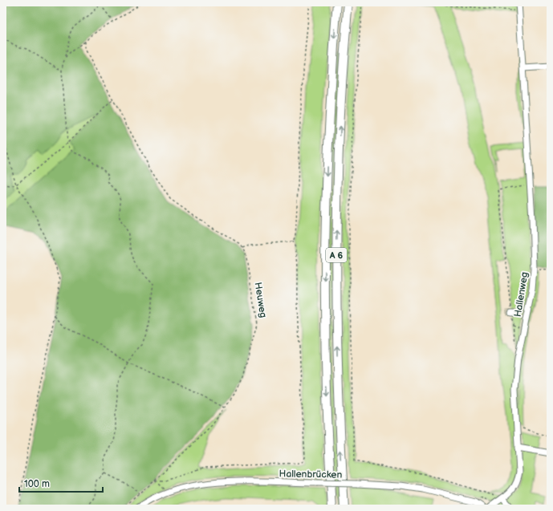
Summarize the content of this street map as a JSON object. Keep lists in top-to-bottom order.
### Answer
{
  "streets": {
    "highway": ["A 6"],
    "street": ["Hallenweg", "Hallenbrücken"],
    "path": ["Heuweg"]
  },
  "scale_bar": "100 m"
}
